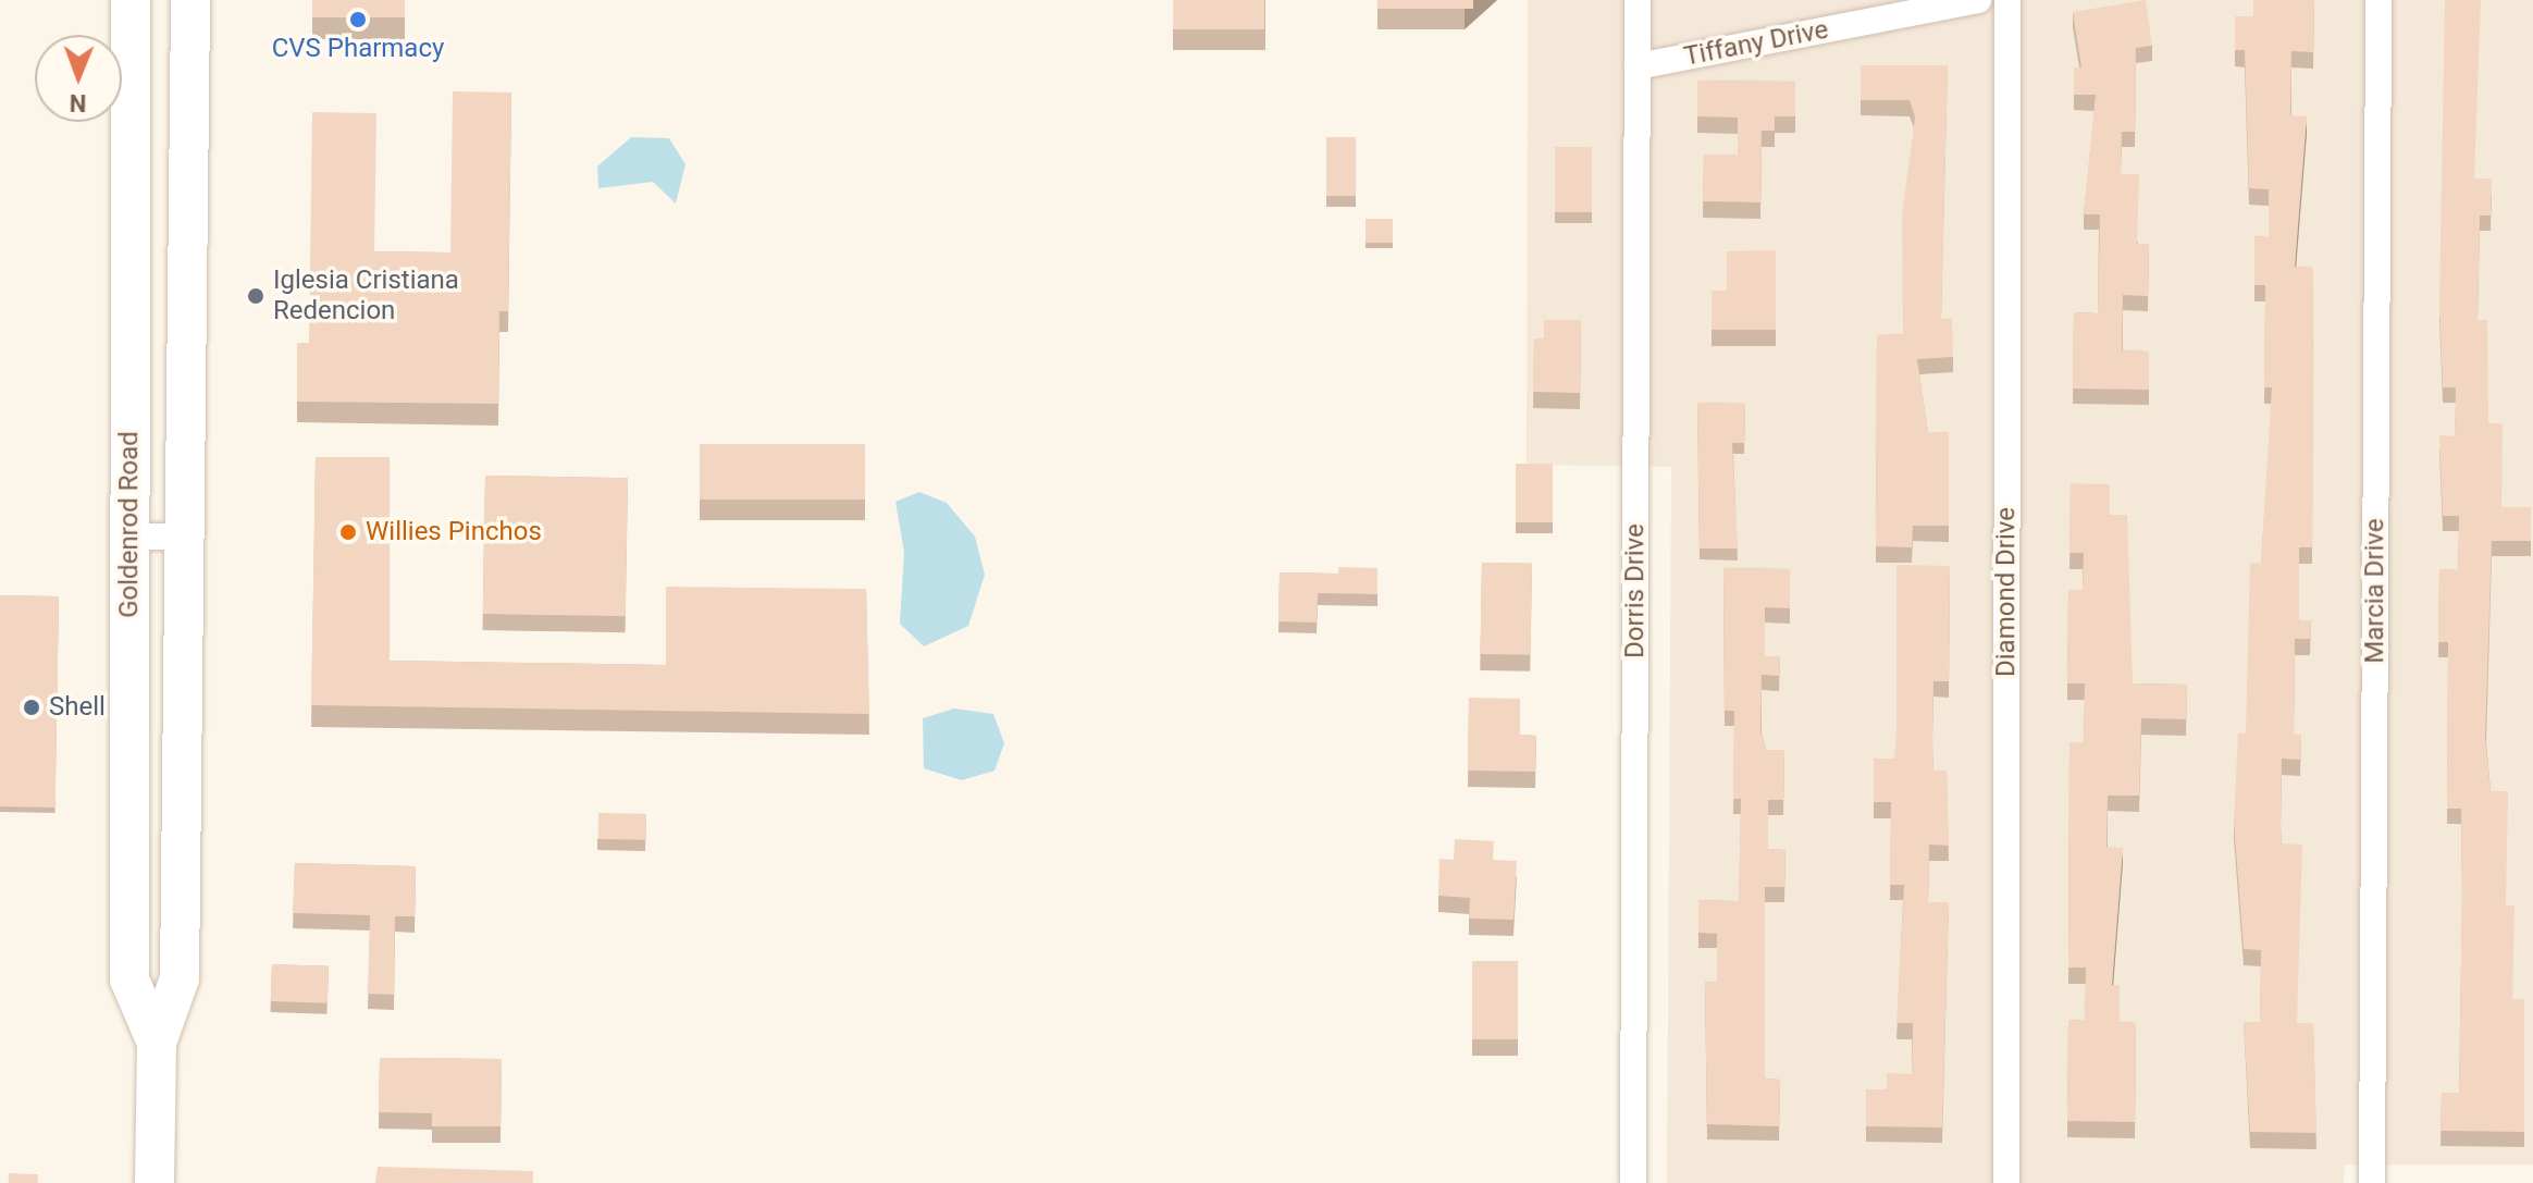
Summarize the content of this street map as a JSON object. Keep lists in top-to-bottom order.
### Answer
{
  "streets": {
    "main road": ["Goldenrod Road"],
    "street": [
      "Tiffany Drive",
      "Dorris Drive",
      "Marcia Drive",
      "Diamond Drive"
    ]
  },
  "crossings": [
    ["Tiffany Drive", "Dorris Drive"]
  ],
  "places": [
    "CVS Pharmacy",
    "Iglesia Cristiana Redencion",
    "Willies Pinchos",
    "Shell"
  ],
  "north": "bottom"
}
